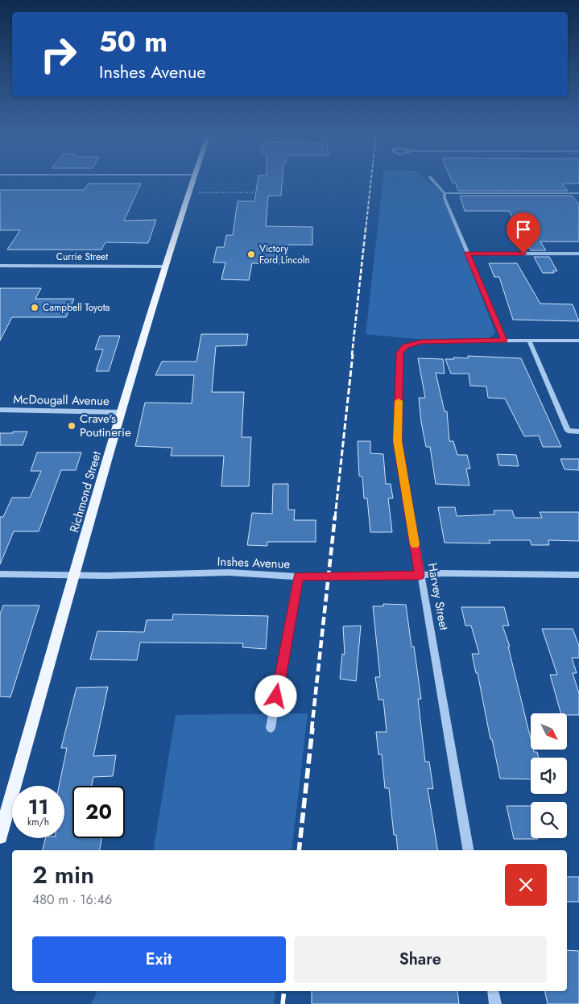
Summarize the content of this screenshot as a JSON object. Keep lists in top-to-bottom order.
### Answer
{
  "streets": {
    "main road": ["Richmond Street"],
    "street": [
      "Currie Street",
      "McDougall Avenue",
      "Inshes Avenue",
      "Harvey Street"
    ]
  },
  "crossings": [
    ["Currie Street", "Richmond Street"],
    ["McDougall Avenue", "Richmond Street"],
    ["Richmond Street", "Inshes Avenue"],
    ["Inshes Avenue", "Harvey Street"]
  ],
  "places": ["Victory Ford Lincoln", "Campbell Toyota", "Crave's Poutinerie"],
  "north": "bottom right",
  "page": {
    "turn": ["50 m", "Inshes Avenue"],
    "speed": "11 km/h",
    "limit": "20",
    "heading": ["2 min", "480 m · 16:46"],
    "buttons": ["Exit", "Share"]
  }
}
